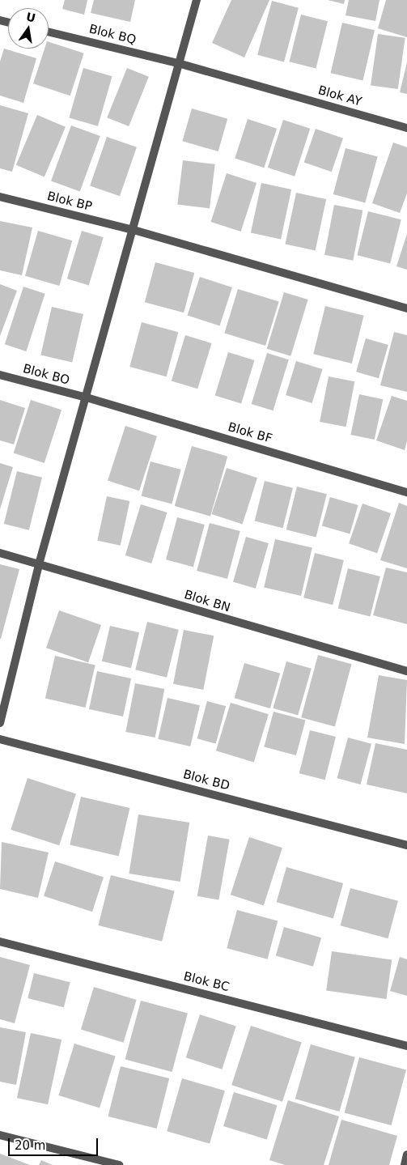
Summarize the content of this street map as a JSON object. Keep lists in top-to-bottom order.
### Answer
{
  "streets": {
    "street": [
      "Blok BQ",
      "Blok AY",
      "Blok BP",
      "Blok BO",
      "Blok BF",
      "Blok BN",
      "Blok BD",
      "Blok BC"
    ]
  },
  "crossings": [
    ["Blok BQ", "Blok AY"],
    ["Blok BO", "Blok BF"]
  ],
  "scale_bar": "20 m",
  "north": "top"
}
